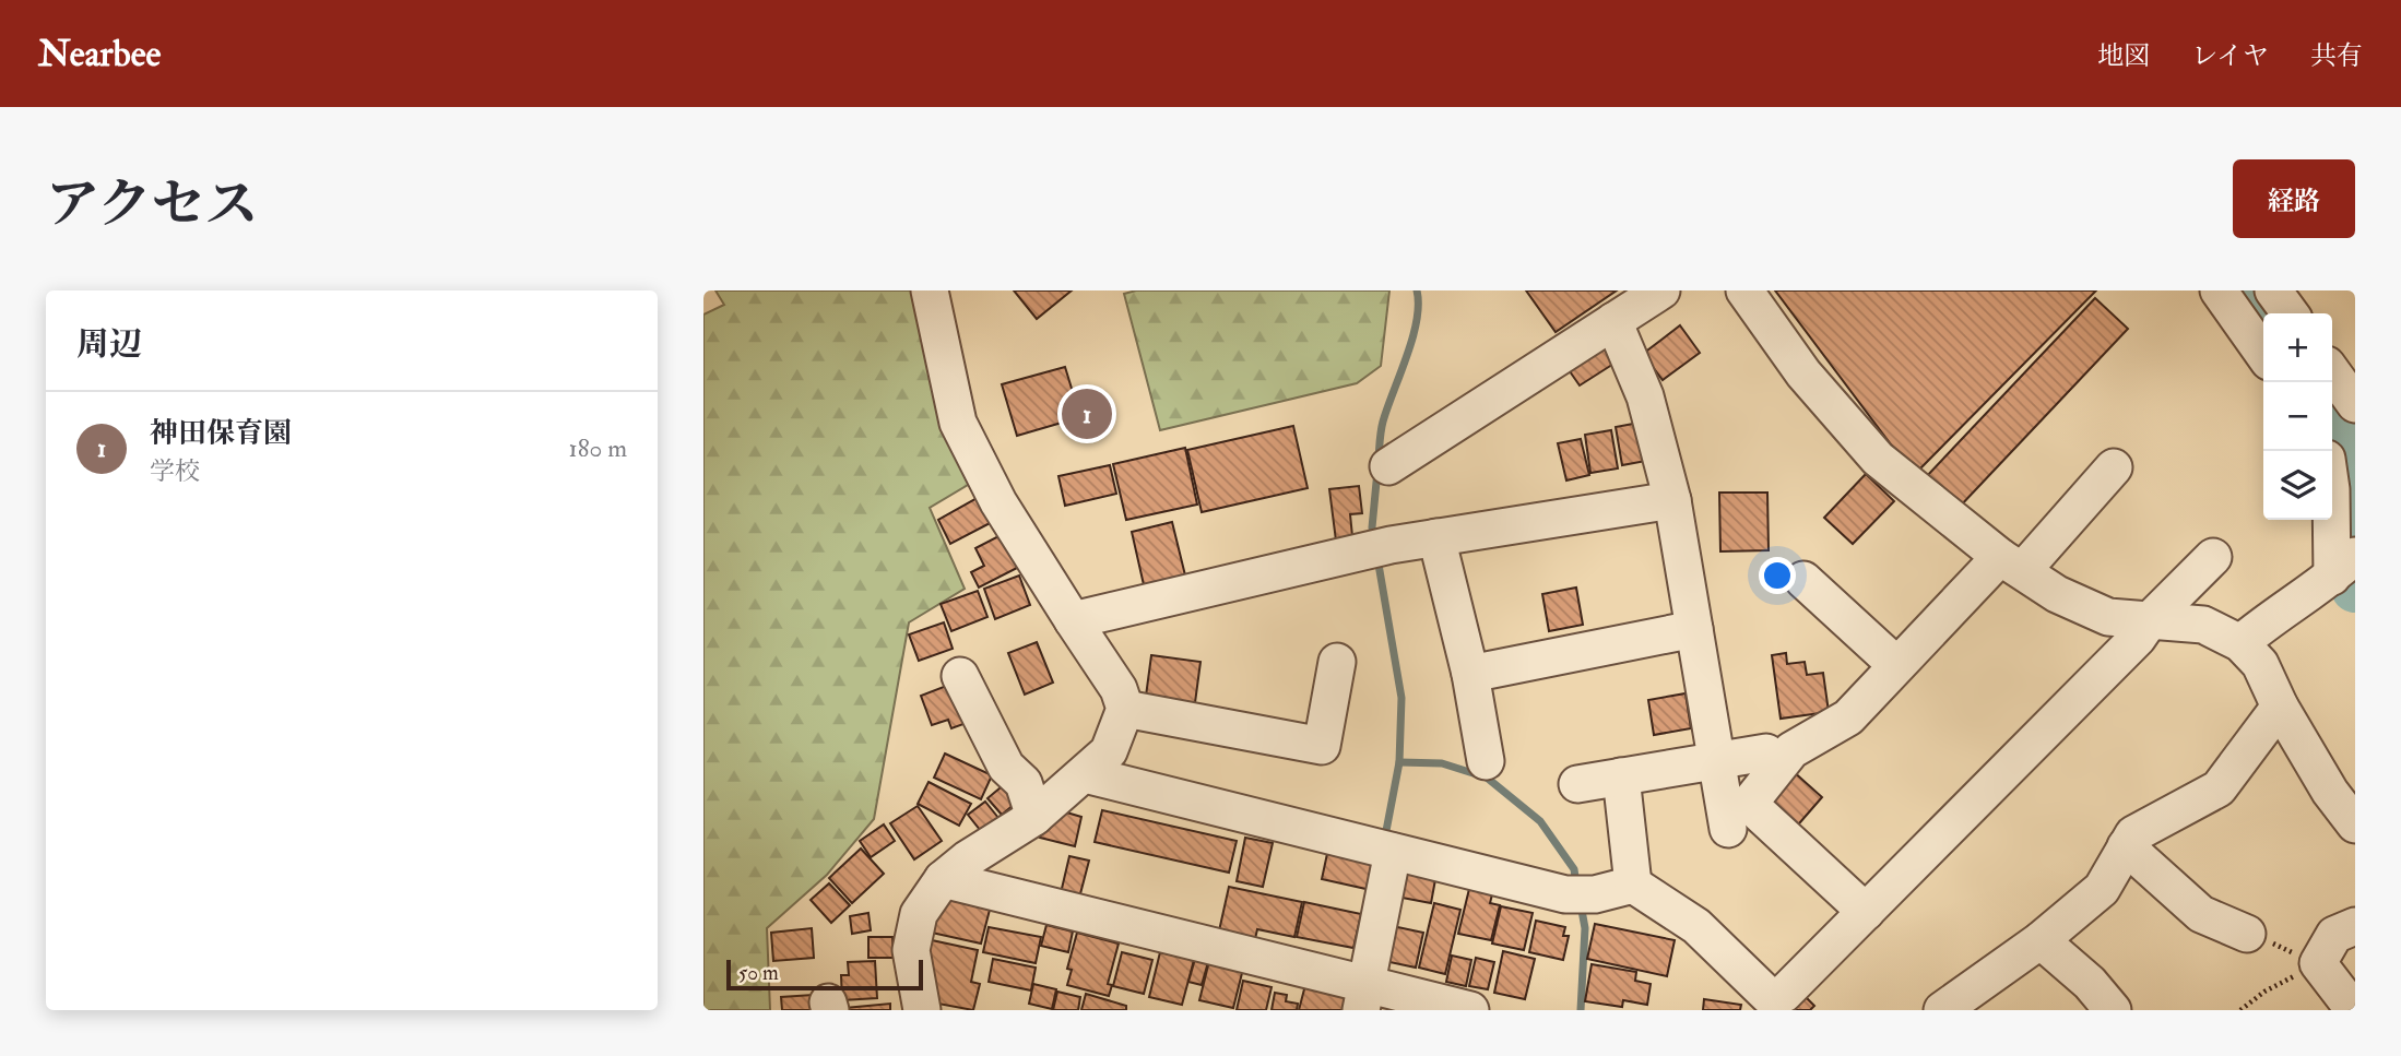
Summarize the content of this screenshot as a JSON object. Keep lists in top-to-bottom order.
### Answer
{
  "scale_bar": "50 m",
  "page": {
    "header": "Nearbee",
    "nav": ["地図", "レイヤ", "共有"],
    "buttons": "経路",
    "title": "アクセス",
    "heading": "周辺",
    "map_buttons": ["+", "−"],
    "pins": "1",
    "list": [
      {
        "mark": "1",
        "name": "神田保育園",
        "note": "学校",
        "value": "180 m"
      }
    ],
    "scale": "50 m"
  }
}
